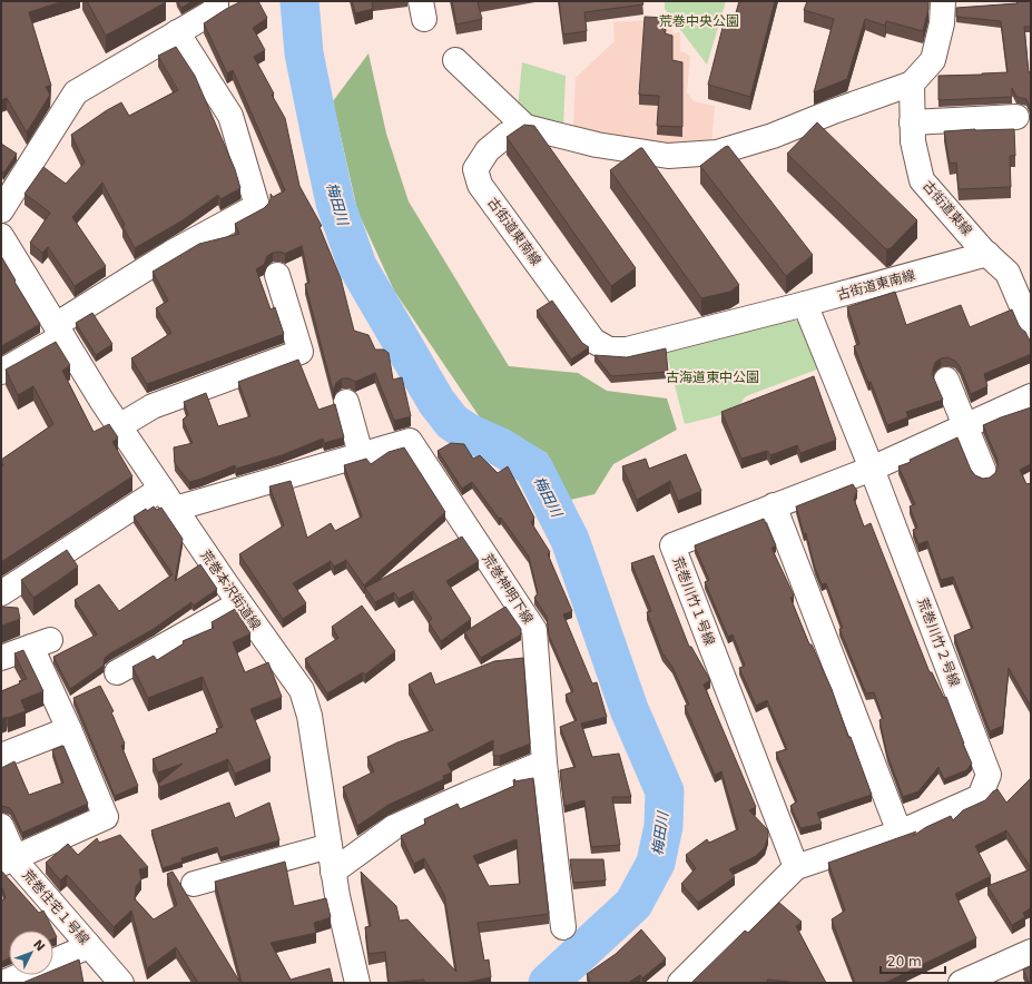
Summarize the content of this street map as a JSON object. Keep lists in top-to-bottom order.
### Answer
{
  "streets": {
    "street": [
      "古街道東線",
      "古街道東南線",
      "荒巻神明下線",
      "荒巻本沢街道線",
      "荒巻川竹１号線",
      "荒巻川竹２号線",
      "荒巻住宅１号線"
    ]
  },
  "crossings": [
    ["古街道東線", "古街道東南線"],
    ["古街道東南線", "荒巻川竹２号線"],
    ["荒巻神明下線", "荒巻本沢街道線"],
    ["荒巻川竹１号線", "荒巻川竹２号線"]
  ],
  "water": ["梅田川"],
  "parks": ["荒巻中央公園", "古海道東中公園"],
  "scale_bar": "20 m",
  "north": "top right"
}
